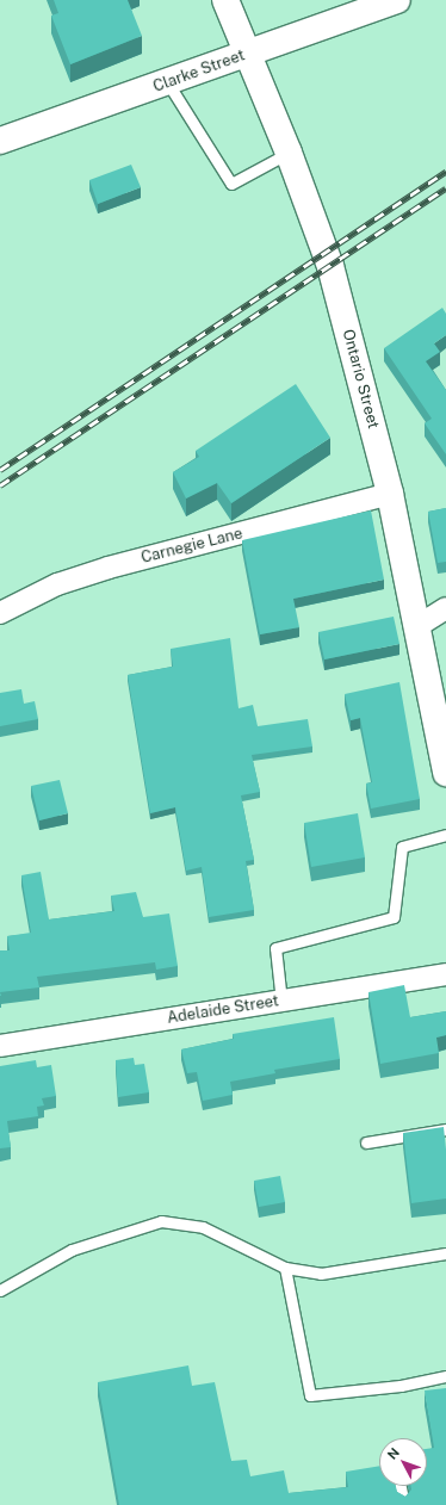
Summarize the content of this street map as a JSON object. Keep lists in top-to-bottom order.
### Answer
{
  "streets": {
    "street": [
      "Clarke Street",
      "Ontario Street",
      "Carnegie Lane",
      "Adelaide Street"
    ]
  },
  "crossings": [
    ["Clarke Street", "Ontario Street"],
    ["Ontario Street", "Carnegie Lane"]
  ],
  "north": "top left"
}
